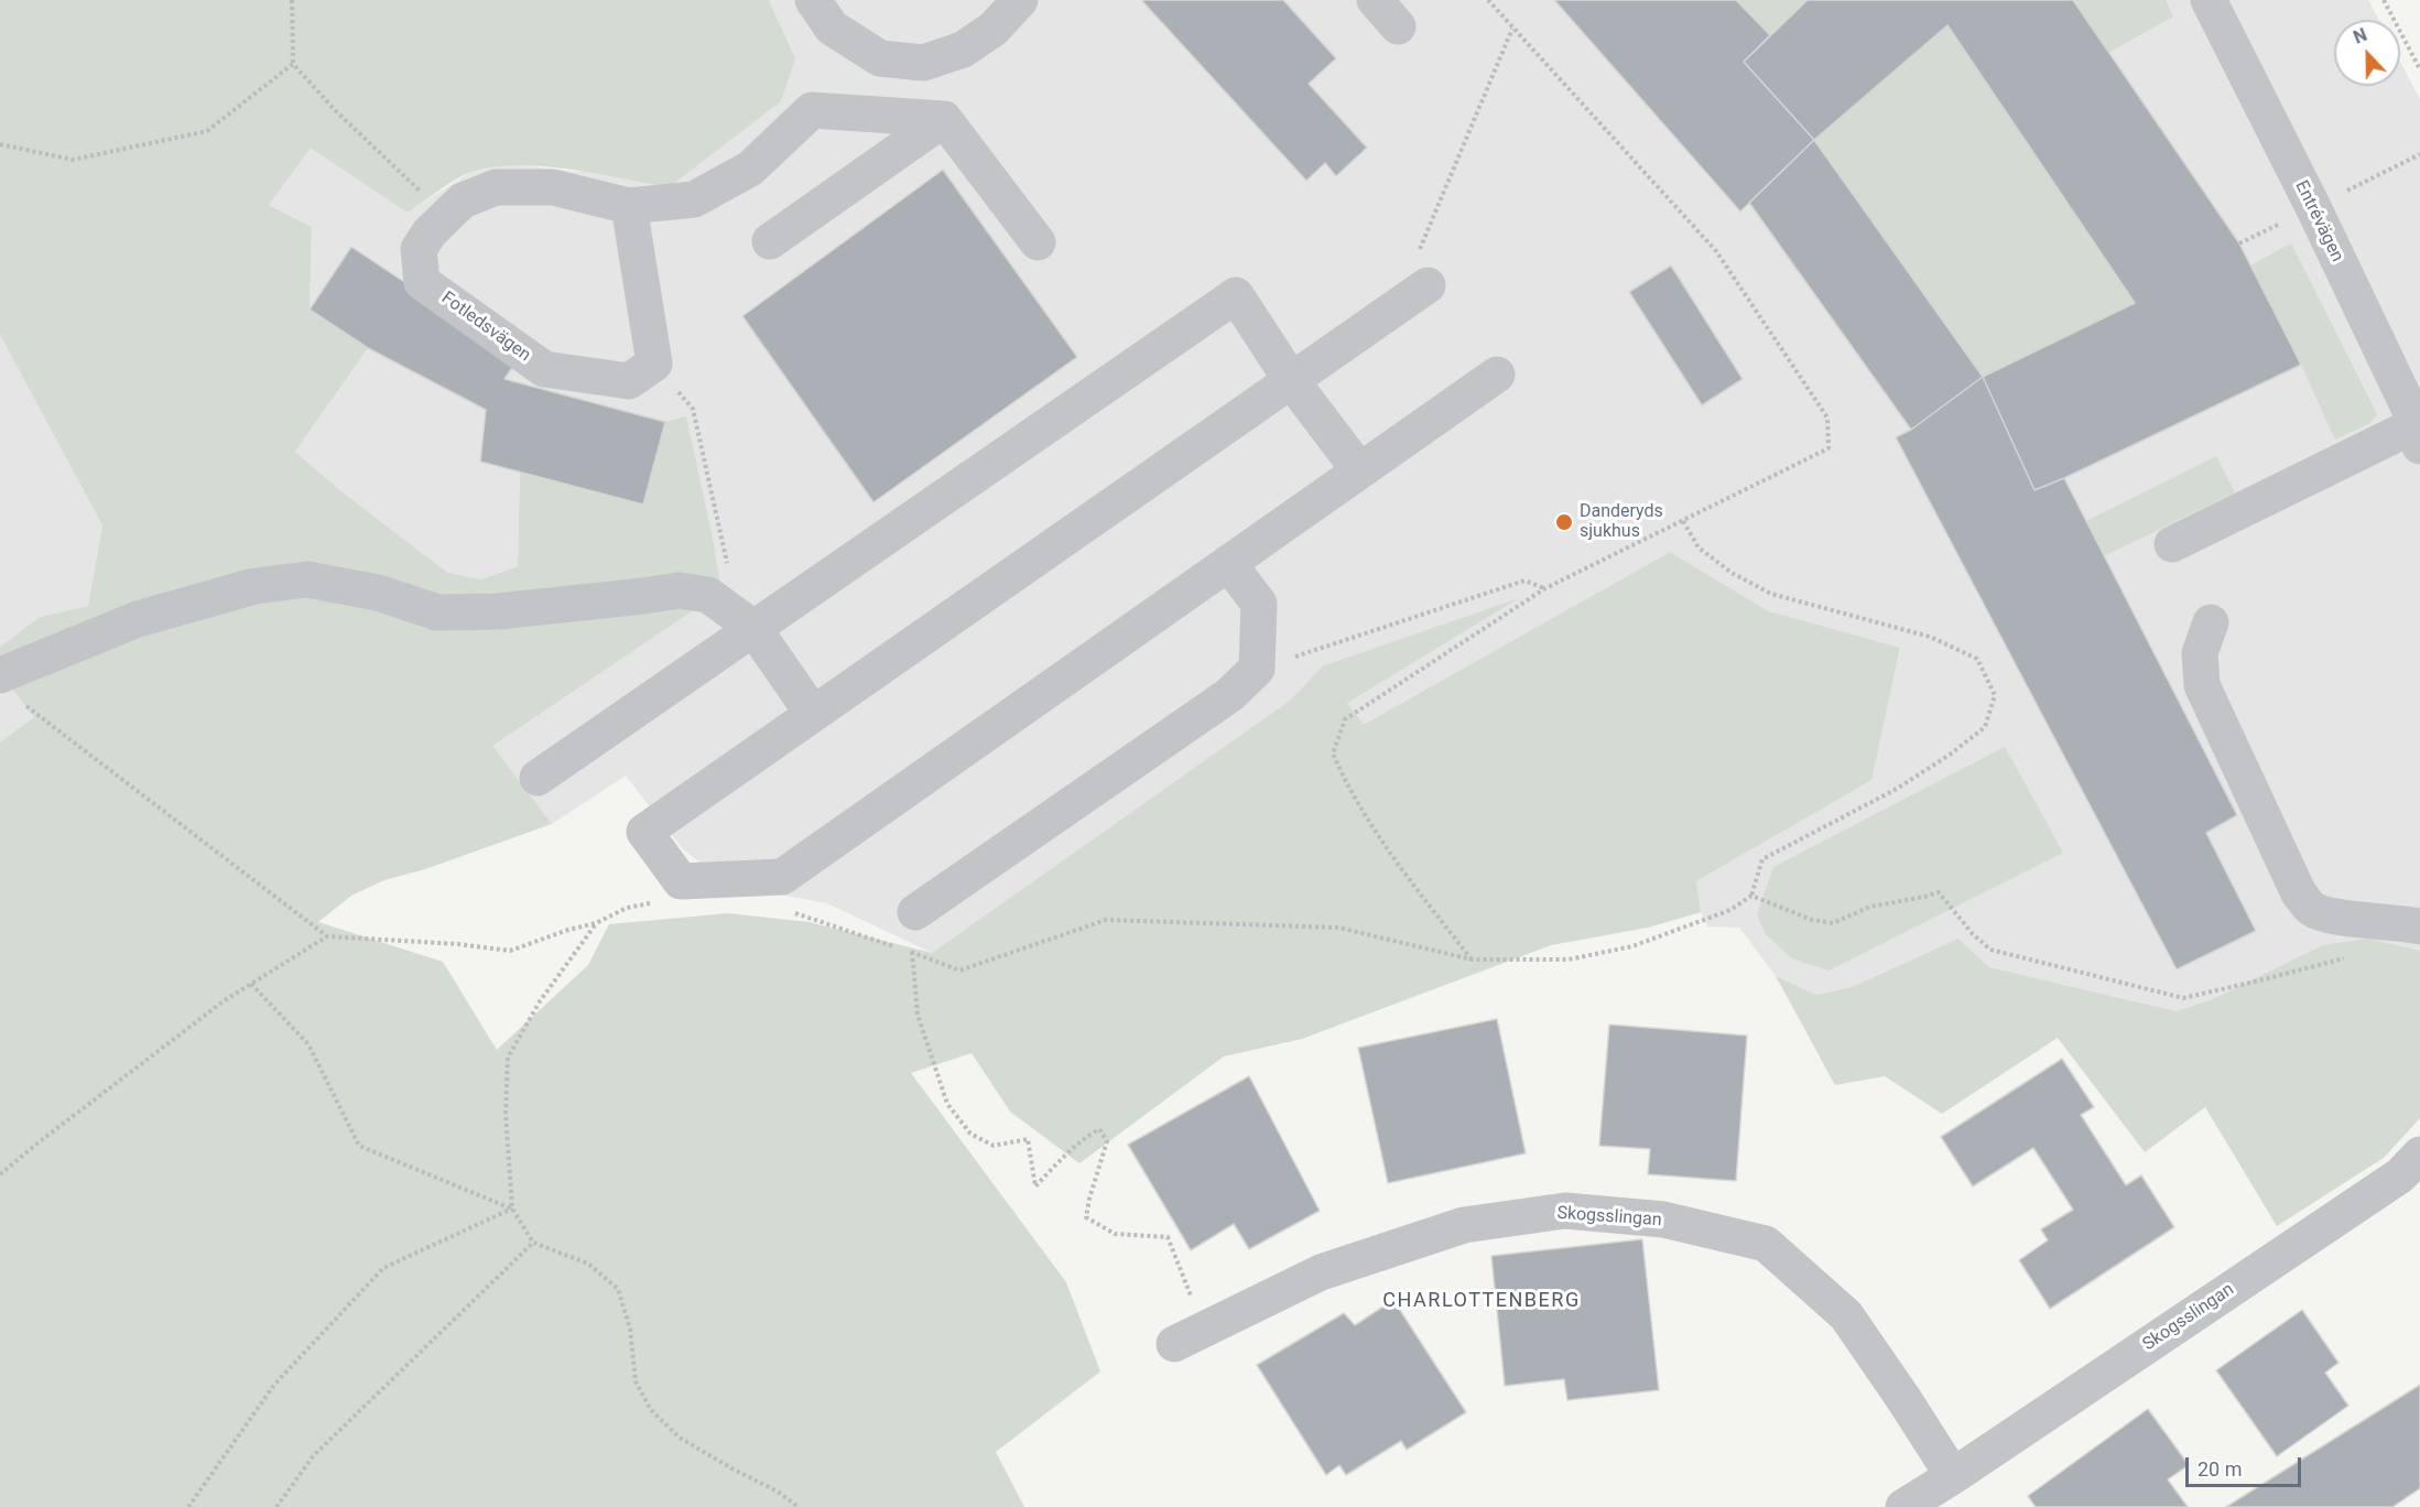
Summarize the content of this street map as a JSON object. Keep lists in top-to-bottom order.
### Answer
{
  "streets": {
    "street": ["Entrévägen", "Fotledsvägen", "Skogsslingan"]
  },
  "districts": ["CHARLOTTENBERG"],
  "places": ["Danderyds sjukhus"],
  "scale_bar": "20 m",
  "north": "top"
}
